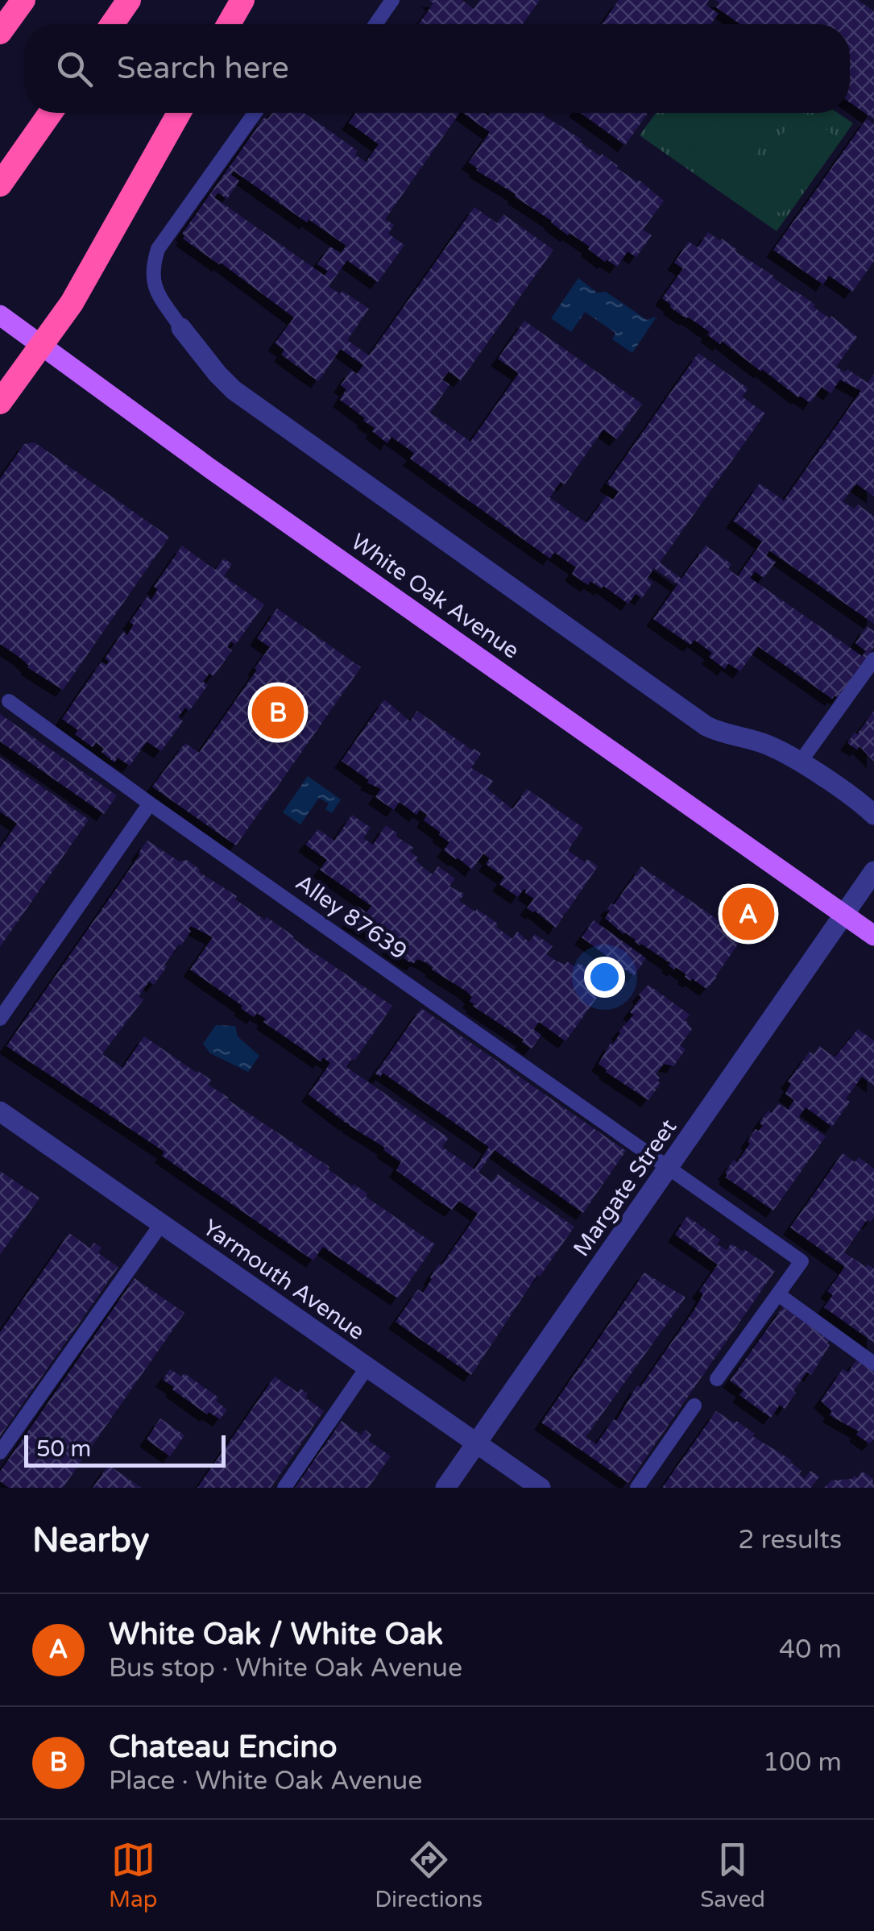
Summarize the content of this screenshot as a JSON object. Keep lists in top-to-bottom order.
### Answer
{
  "streets": {
    "main road": ["White Oak Avenue"],
    "street": ["Margate Street", "Yarmouth Avenue"],
    "lane": ["Alley 87639"]
  },
  "crossings": [
    ["White Oak Avenue", "Margate Street"],
    ["Alley 87639", "Margate Street"],
    ["Margate Street", "Yarmouth Avenue"]
  ],
  "scale_bar": "50 m",
  "page": {
    "search": "Search here",
    "pins": ["B", "A"],
    "scale": "50 m",
    "heading": ["Nearby", "2 results"],
    "list": [
      {
        "mark": "A",
        "name": "White Oak / White Oak",
        "note": "Bus stop · White Oak Avenue",
        "value": "40 m"
      },
      {
        "mark": "B",
        "name": "Chateau Encino",
        "note": "Place · White Oak Avenue",
        "value": "100 m"
      }
    ],
    "nav": ["Map", "Directions", "Saved"]
  }
}
